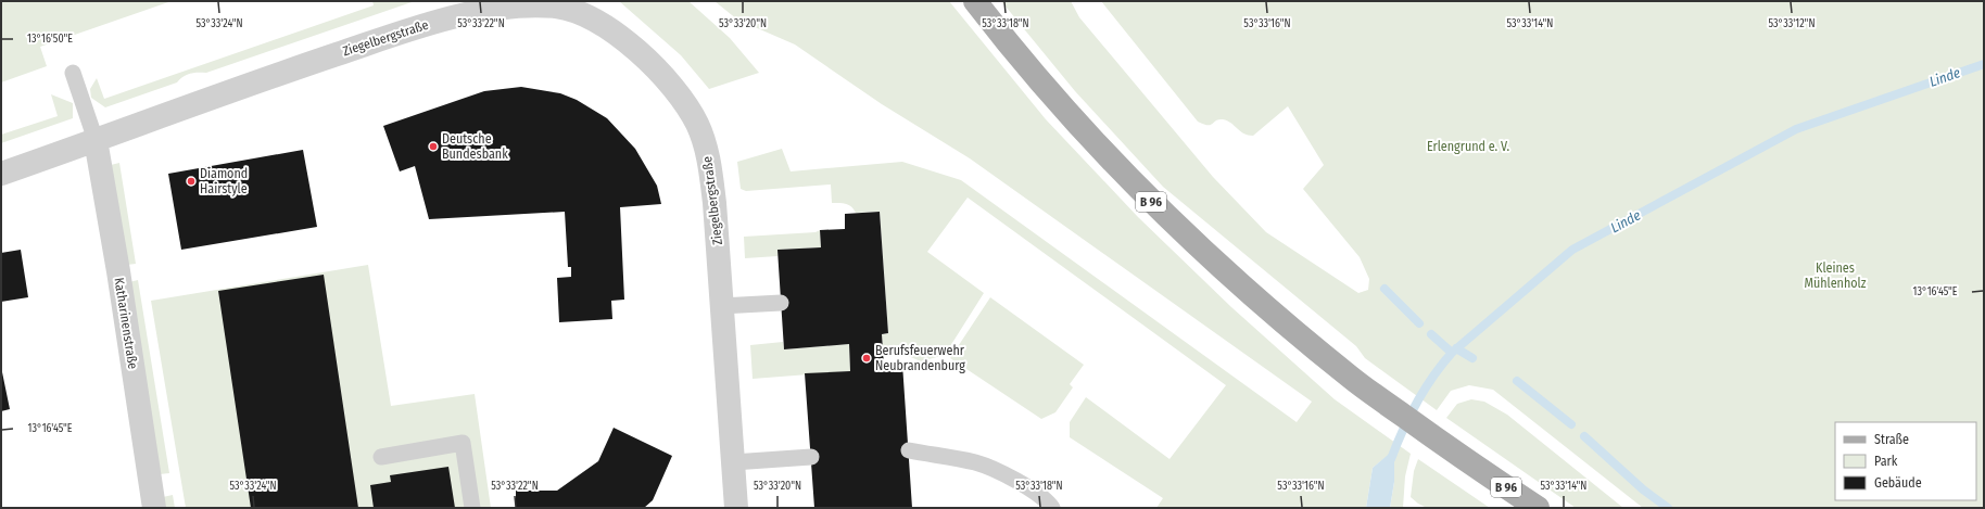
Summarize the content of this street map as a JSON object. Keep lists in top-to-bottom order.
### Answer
{
  "streets": {
    "main road": ["B 96"],
    "street": ["Ziegelbergstraße", "Katharinenstraße"]
  },
  "crossings": [
    ["Ziegelbergstraße", "Katharinenstraße"]
  ],
  "water": ["Linde"],
  "parks": ["Erlengrund e. V.", "Kleines Mühlenholz"],
  "places": ["Deutsche Bundesbank", "Diamond Hairstyle", "Berufsfeuerwehr Neubrandenburg"],
  "legend": ["Straße", "Park", "Gebäude"],
  "coordinates": [
    "53°33'24\"N",
    "53°33'22\"N",
    "53°33'20\"N",
    "53°33'18\"N",
    "53°33'16\"N",
    "53°33'14\"N",
    "53°33'12\"N",
    "13°16'50\"E",
    "13°16'45\"E"
  ]
}
